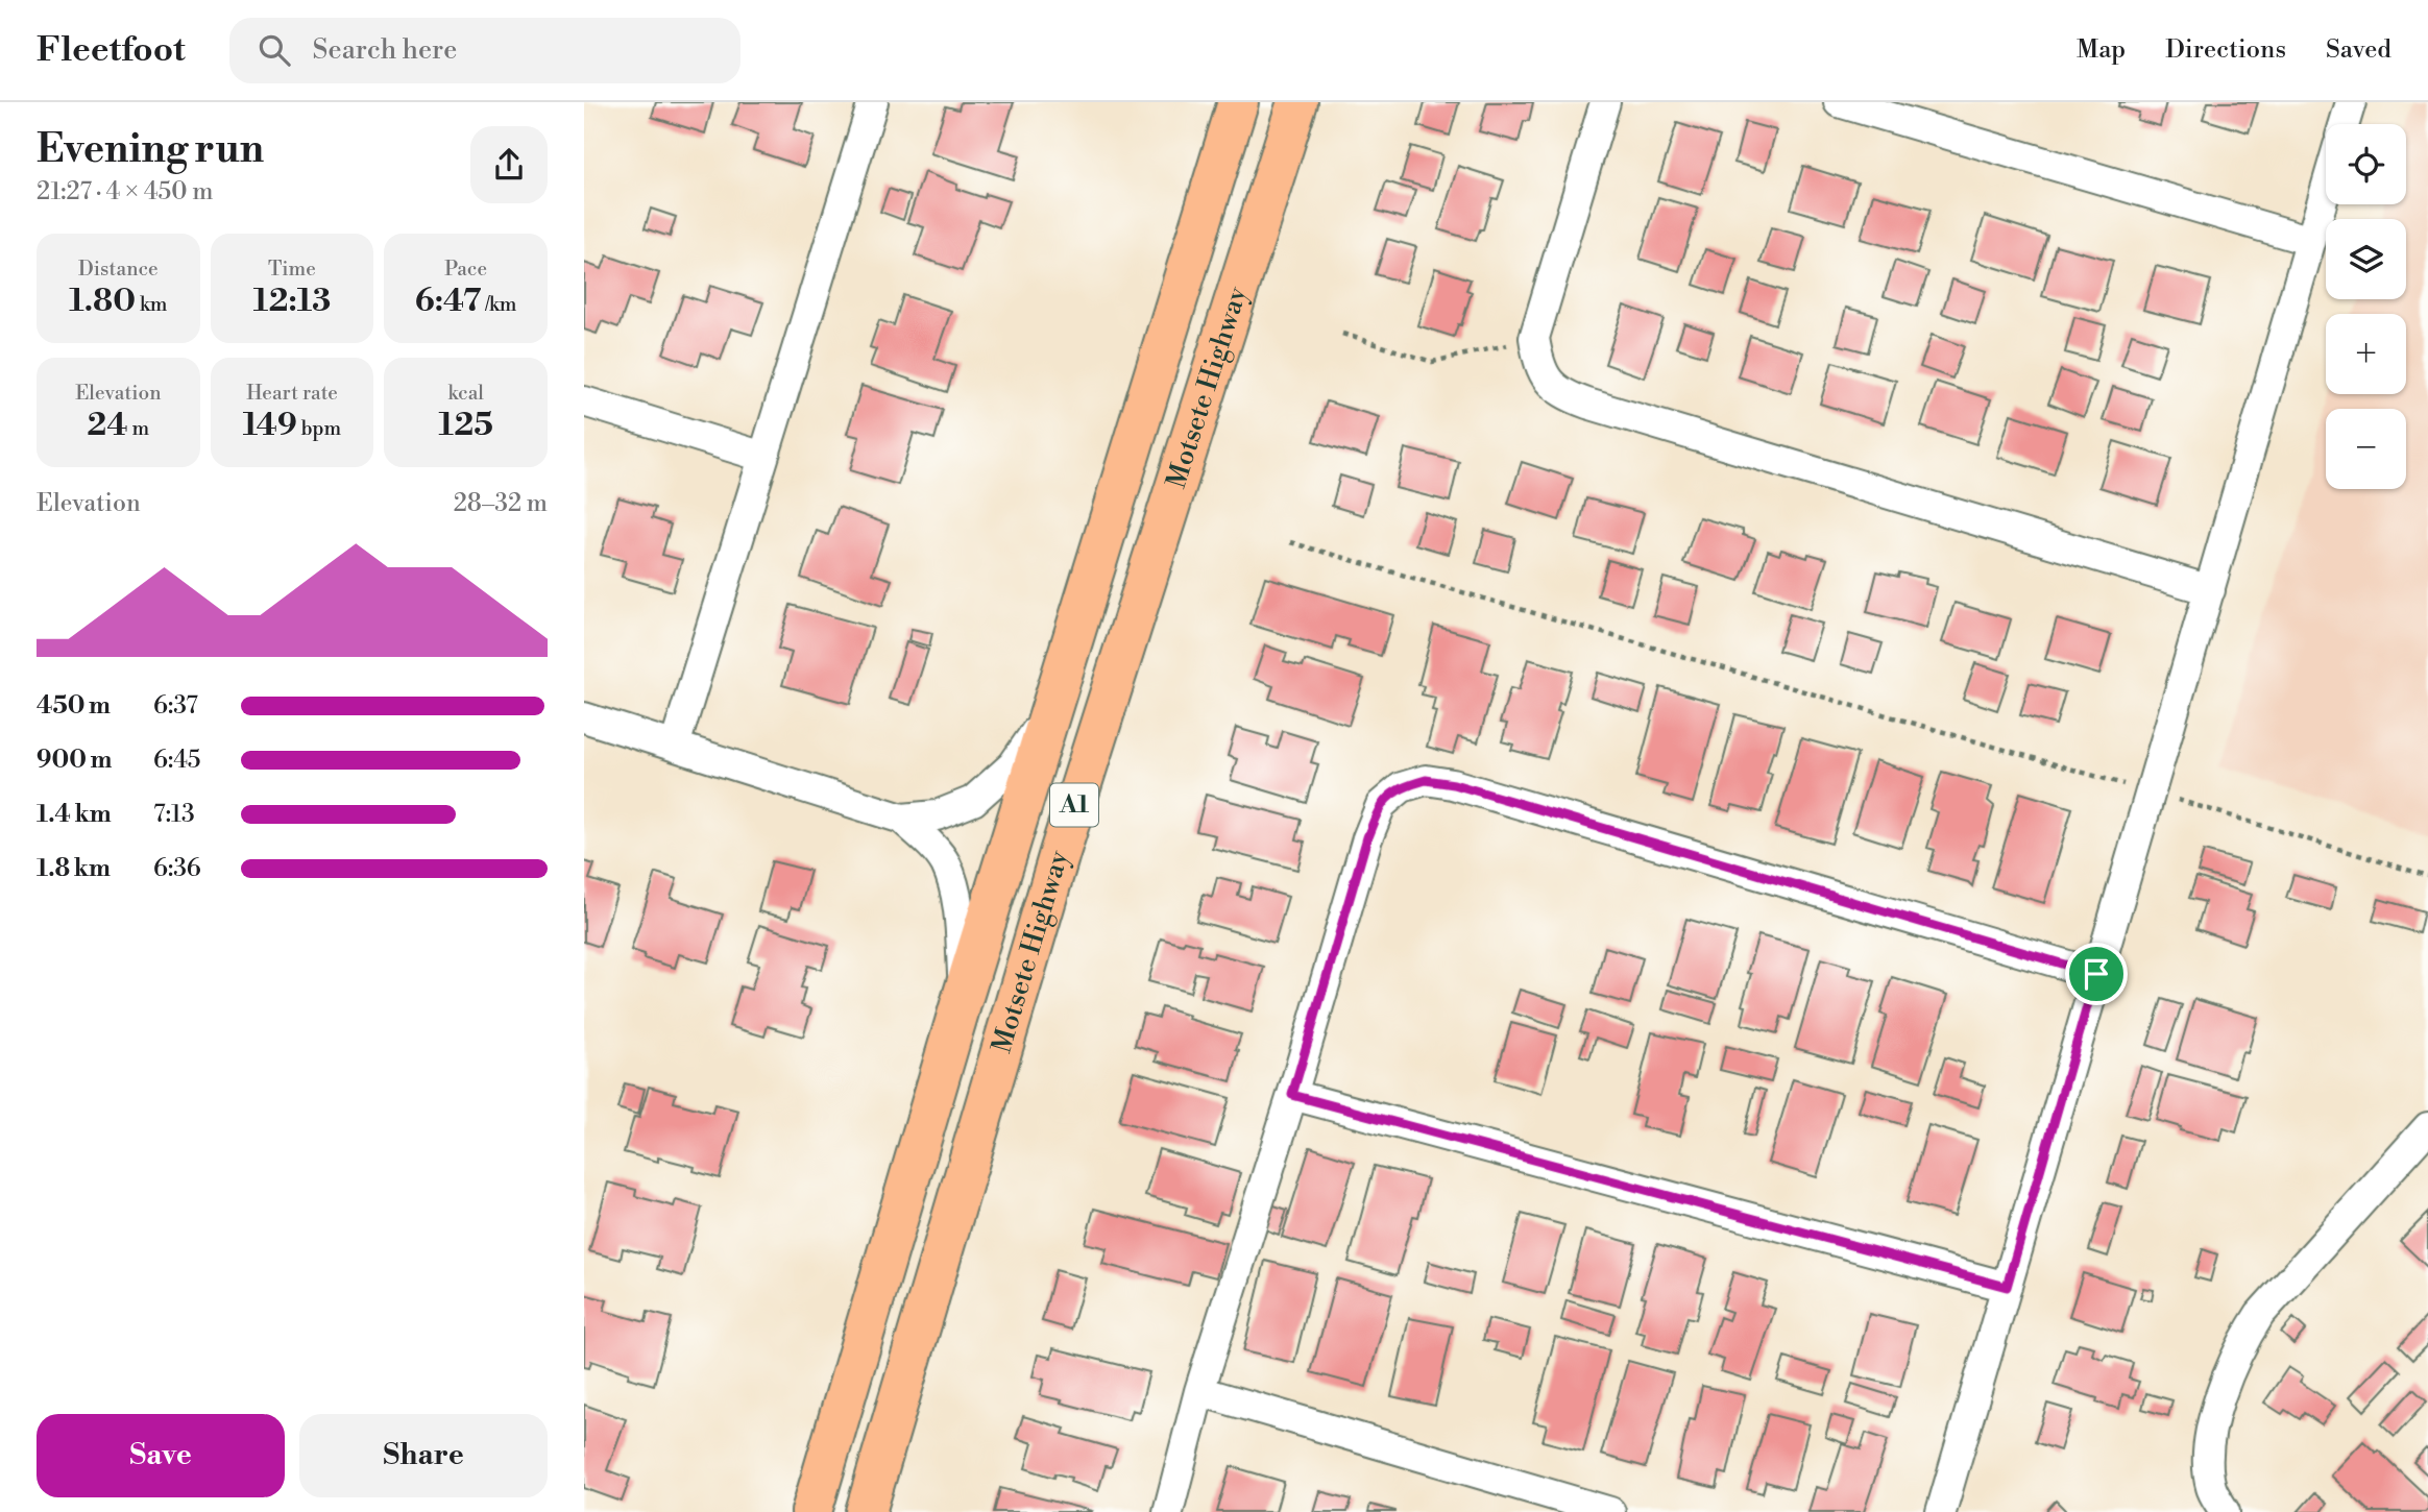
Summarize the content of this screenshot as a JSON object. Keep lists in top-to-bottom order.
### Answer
{
  "streets": {
    "highway": ["Motsete Highway", "A1"]
  },
  "page": {
    "header": "Fleetfoot",
    "search": "Search here",
    "nav": ["Map", "Directions", "Saved"],
    "heading": ["Evening run", "21:27 · 4 × 450 m"],
    "map_buttons": ["+", "−"],
    "stats": [
      ["Distance", "1.80 km"],
      ["Time", "12:13"],
      ["Pace", "6:47 /km"],
      ["Elevation", "24 m"],
      ["Heart rate", "149 bpm"],
      ["kcal", "125"]
    ],
    "chart": ["Elevation", "28–32 m"],
    "list": [
      {
        "name": "450 m",
        "note": "6:37"
      },
      {
        "name": "900 m",
        "note": "6:45"
      },
      {
        "name": "1.4 km",
        "note": "7:13"
      },
      {
        "name": "1.8 km",
        "note": "6:36"
      }
    ],
    "buttons": ["Save", "Share"]
  }
}
